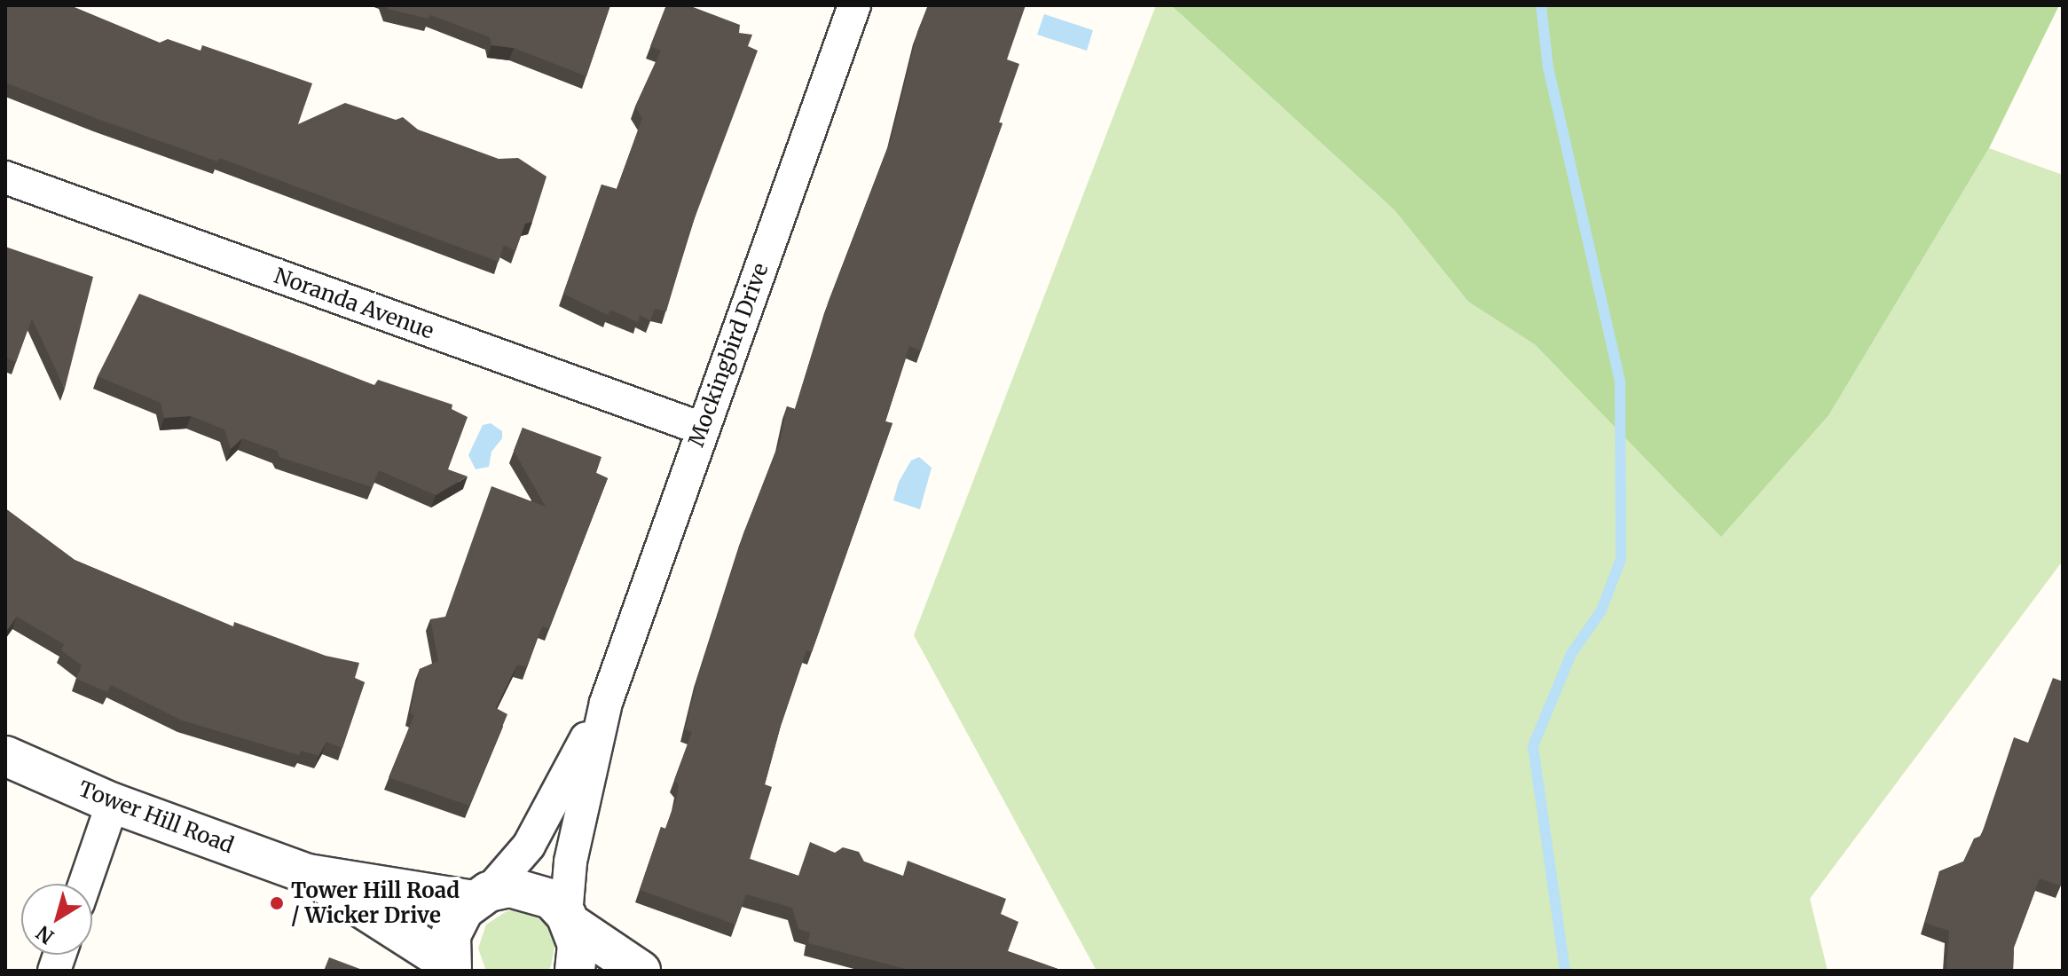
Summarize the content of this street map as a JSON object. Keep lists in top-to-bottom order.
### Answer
{
  "streets": {
    "street": ["Noranda Avenue", "Mockingbird Drive", "Tower Hill Road"]
  },
  "crossings": [
    ["Noranda Avenue", "Mockingbird Drive"],
    ["Mockingbird Drive", "Tower Hill Road"]
  ],
  "places": ["Tower Hill Road / Wicker Drive"],
  "north": "bottom left"
}
